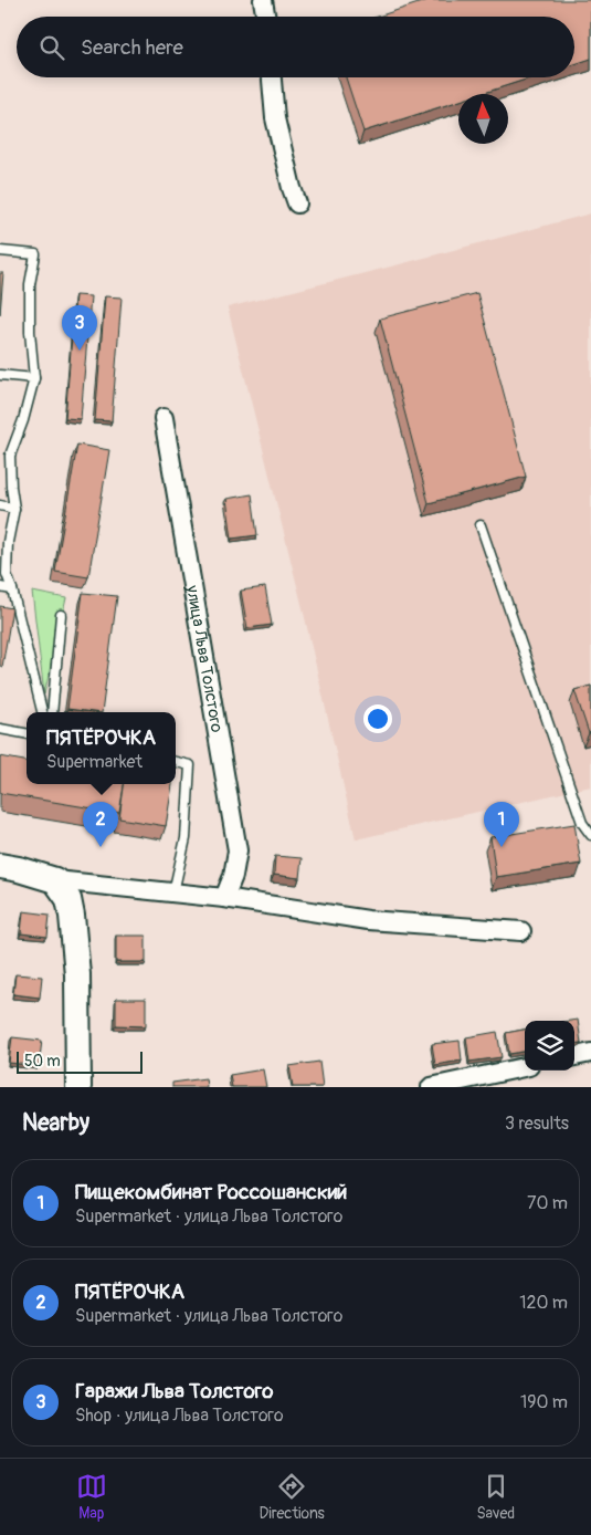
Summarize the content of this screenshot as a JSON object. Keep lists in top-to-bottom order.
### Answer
{
  "streets": {
    "street": ["улица Льва Толстого"]
  },
  "scale_bar": "50 m",
  "north": "top",
  "page": {
    "search": "Search here",
    "pins": ["3", "1", "2"],
    "popup": ["ПЯТЁРОЧКА", "Supermarket"],
    "scale": "50 m",
    "heading": ["Nearby", "3 results"],
    "list": [
      {
        "mark": "1",
        "name": "Пищекомбинат Россошанский",
        "note": "Supermarket · улица Льва Толстого",
        "value": "70 m"
      },
      {
        "mark": "2",
        "name": "ПЯТЁРОЧКА",
        "note": "Supermarket · улица Льва Толстого",
        "value": "120 m"
      },
      {
        "mark": "3",
        "name": "Гаражи Льва Толстого",
        "note": "Shop · улица Льва Толстого",
        "value": "190 m"
      }
    ],
    "nav": ["Map", "Directions", "Saved"]
  }
}
